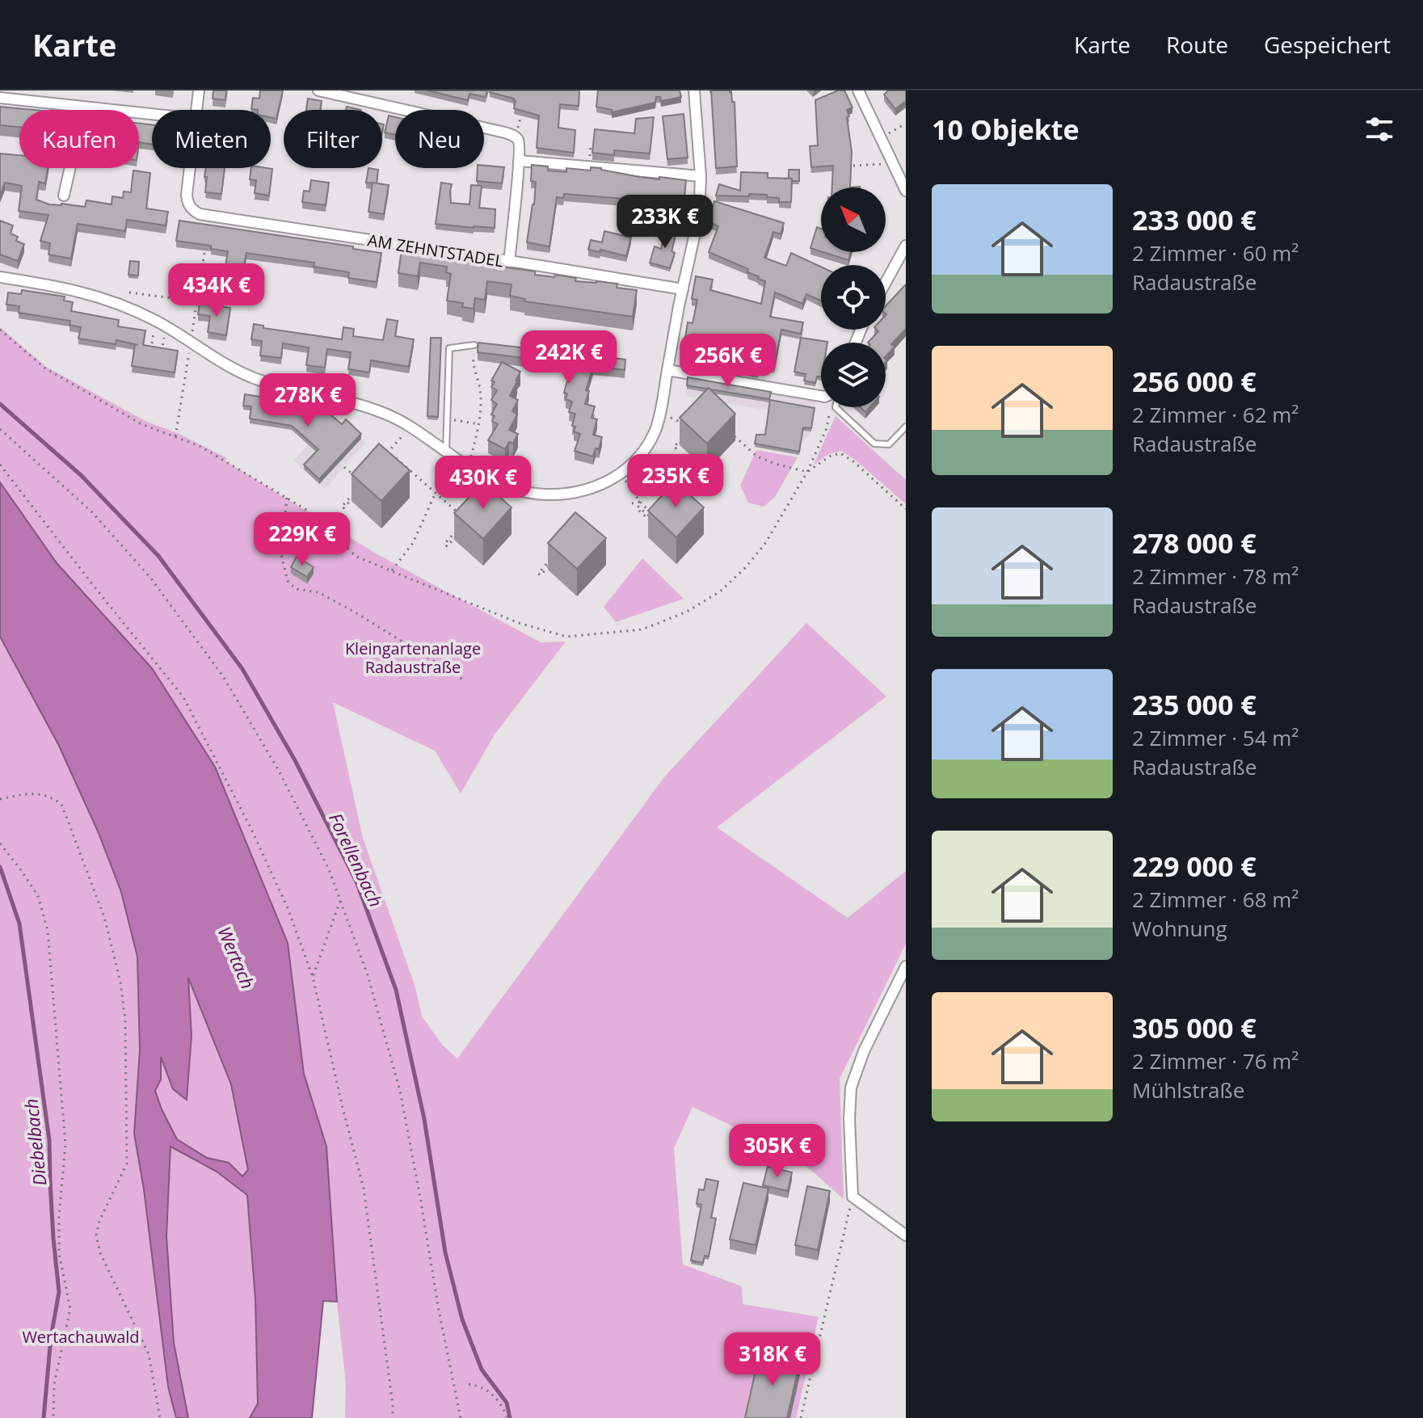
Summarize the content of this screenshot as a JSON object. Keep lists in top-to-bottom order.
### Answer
{
  "streets": {
    "street": ["AM ZEHNTSTADEL"]
  },
  "water": ["Forellenbach", "Wertach", "Diebelbach"],
  "parks": ["Kleingartenanlage Radaustraße", "Wertachauwald"],
  "north": "top left",
  "page": {
    "header": "Karte",
    "nav": ["Karte", "Route", "Gespeichert"],
    "heading": "10 Objekte",
    "chip": [
      "Kaufen",
      "Mieten",
      "Filter",
      "Neu"
    ],
    "list": [
      {
        "name": "233 000 €",
        "note": "2 Zimmer · 60 m² · Radaustraße"
      },
      {
        "name": "256 000 €",
        "note": "2 Zimmer · 62 m² · Radaustraße"
      },
      {
        "name": "278 000 €",
        "note": "2 Zimmer · 78 m² · Radaustraße"
      },
      {
        "name": "235 000 €",
        "note": "2 Zimmer · 54 m² · Radaustraße"
      },
      {
        "name": "229 000 €",
        "note": "2 Zimmer · 68 m² · Wohnung"
      },
      {
        "name": "305 000 €",
        "note": "2 Zimmer · 76 m² · Mühlstraße"
      }
    ],
    "price": [
      "233K €",
      "434K €",
      "242K €",
      "256K €",
      "278K €",
      "235K €",
      "430K €",
      "229K €",
      "305K €",
      "318K €"
    ]
  }
}
